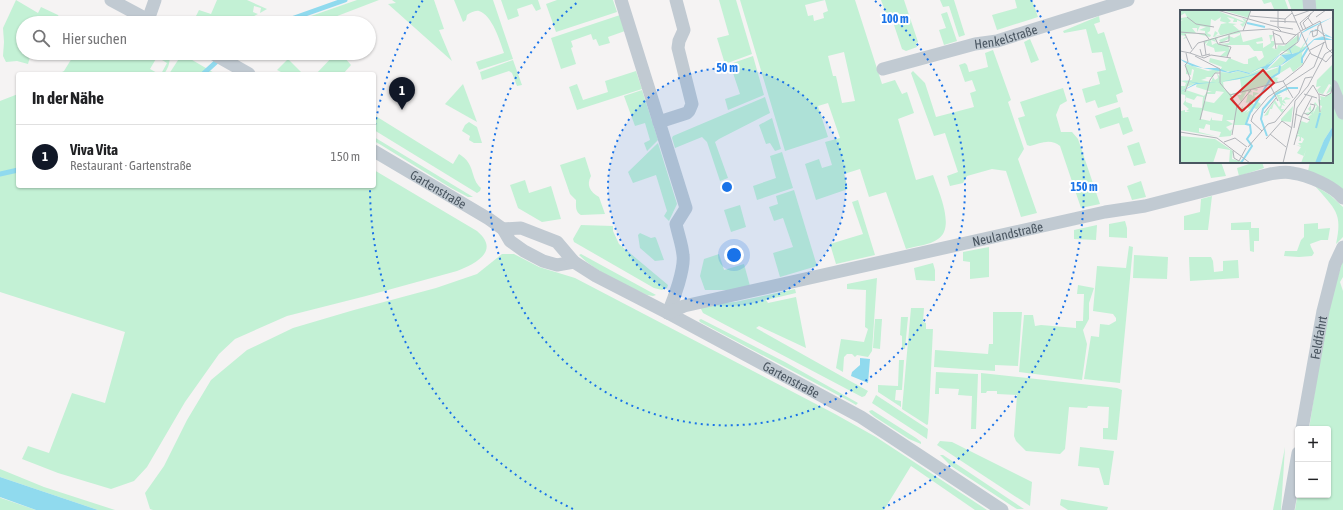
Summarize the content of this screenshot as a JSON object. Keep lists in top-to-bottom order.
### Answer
{
  "streets": {
    "street": [
      "Henkelstraße",
      "Gartenstraße",
      "Neulandstraße",
      "Feldfahrt"
    ]
  },
  "crossings": [
    ["Gartenstraße", "Neulandstraße"]
  ],
  "page": {
    "search": "Hier suchen",
    "heading": "In der Nähe",
    "pins": "1",
    "list": [
      {
        "mark": "1",
        "name": "Viva Vita",
        "note": "Restaurant · Gartenstraße",
        "value": "150 m"
      }
    ],
    "map_buttons": ["+", "−"]
  },
  "rings": ["100 m", "50 m", "150 m"]
}
